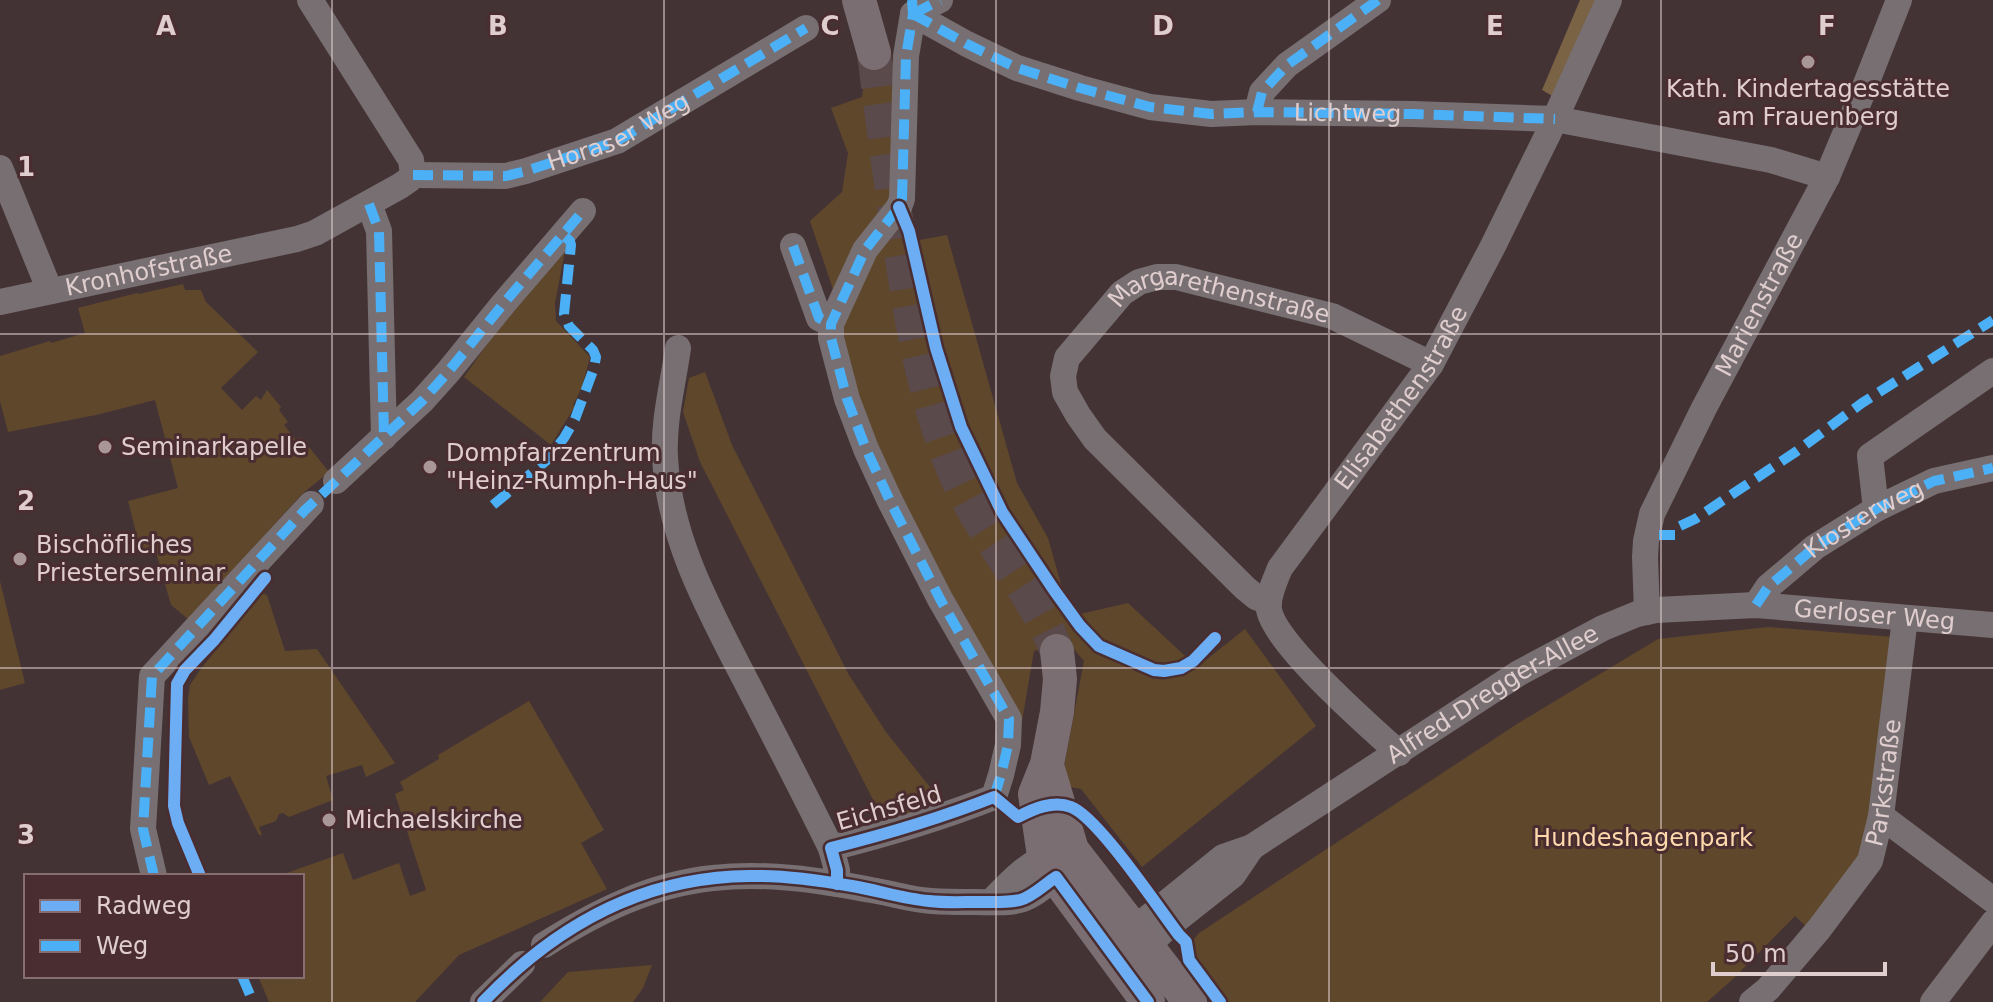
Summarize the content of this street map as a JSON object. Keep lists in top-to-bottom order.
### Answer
{
  "streets": {
    "street": [
      "Lichtweg",
      "Horaser Weg",
      "Kronhofstraße",
      "Marienstraße",
      "Margarethenstraße",
      "Elisabethenstraße",
      "Klosterweg",
      "Gerloser Weg",
      "Alfred-Dregger-Allee",
      "Parkstraße",
      "Eichsfeld"
    ]
  },
  "crossings": [
    ["Lichtweg", "Marienstraße"],
    ["Lichtweg", "Elisabethenstraße"],
    ["Horaser Weg", "Kronhofstraße"],
    ["Marienstraße", "Alfred-Dregger-Allee"],
    ["Margarethenstraße", "Elisabethenstraße"],
    ["Klosterweg", "Gerloser Weg"],
    ["Klosterweg", "Alfred-Dregger-Allee"],
    ["Gerloser Weg", "Alfred-Dregger-Allee"],
    ["Gerloser Weg", "Parkstraße"]
  ],
  "parks": ["Hundeshagenpark"],
  "places": [
    "Kath. Kindertagesstätte am Frauenberg",
    "Seminarkapelle",
    "Dompfarrzentrum \"Heinz-Rumph-Haus\"",
    "Bischöfliches Priesterseminar",
    "Michaelskirche"
  ],
  "legend": ["Radweg", "Weg"],
  "scale_bar": "50 m",
  "grid": {
    "columns": [
      "A",
      "B",
      "C",
      "D",
      "E",
      "F"
    ],
    "rows": ["1", "2", "3"]
  }
}
